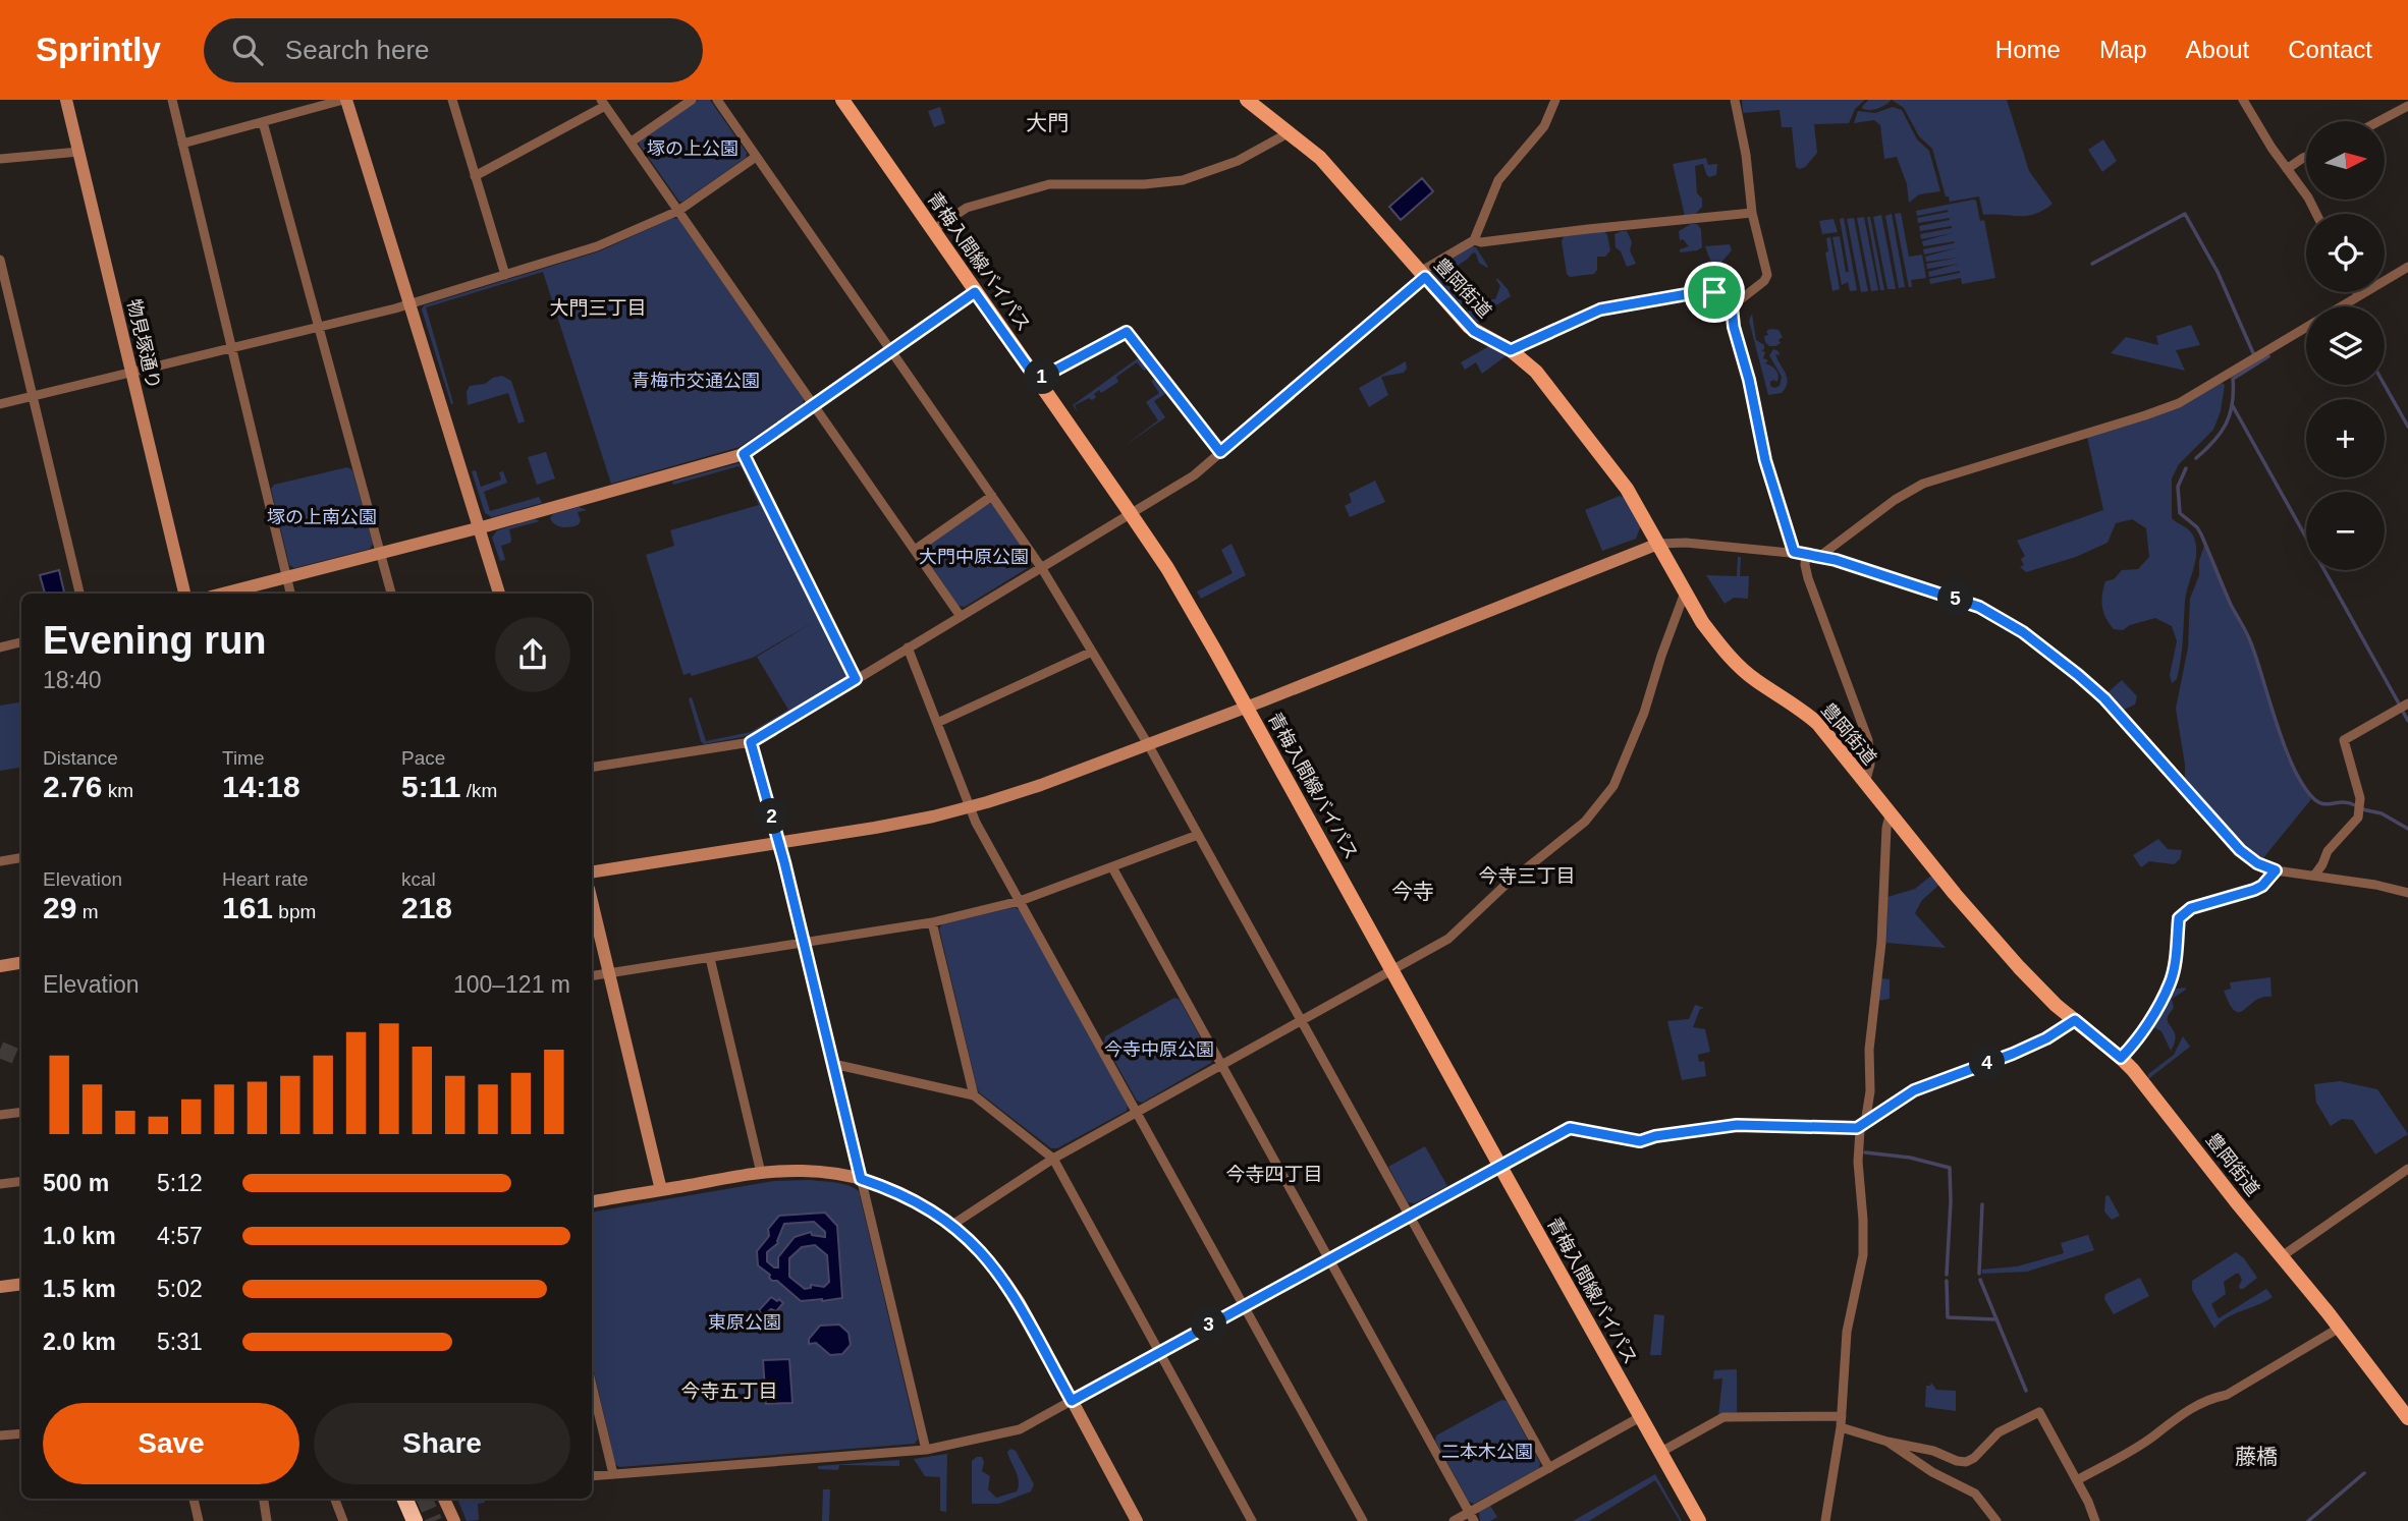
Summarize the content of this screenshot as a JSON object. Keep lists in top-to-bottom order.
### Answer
{
  "streets": {
    "main road": ["青梅入間線バイパス", "豊岡街道"],
    "street": ["物見塚通り"]
  },
  "districts": [
    "大門",
    "大門三丁目",
    "今寺三丁目",
    "今寺",
    "今寺四丁目",
    "今寺五丁目",
    "藤橋"
  ],
  "parks": [
    "塚の上公園",
    "青梅市交通公園",
    "塚の上南公園",
    "大門中原公園",
    "今寺中原公園",
    "東原公園",
    "二本木公園"
  ],
  "north": "right",
  "page": {
    "header": "Sprintly",
    "search": "Search here",
    "nav": [
      "Home",
      "Map",
      "About",
      "Contact"
    ],
    "map_buttons": ["+", "−"],
    "pins": [
      "1",
      "5",
      "2",
      "4",
      "3"
    ],
    "heading": ["Evening run", "18:40"],
    "stats": [
      ["Distance", "2.76 km"],
      ["Time", "14:18"],
      ["Pace", "5:11 /km"],
      ["Elevation", "29 m"],
      ["Heart rate", "161 bpm"],
      ["kcal", "218"]
    ],
    "chart": ["Elevation", "100–121 m"],
    "list": [
      {
        "name": "500 m",
        "note": "5:12"
      },
      {
        "name": "1.0 km",
        "note": "4:57"
      },
      {
        "name": "1.5 km",
        "note": "5:02"
      },
      {
        "name": "2.0 km",
        "note": "5:31"
      }
    ],
    "buttons": ["Save", "Share"]
  }
}
